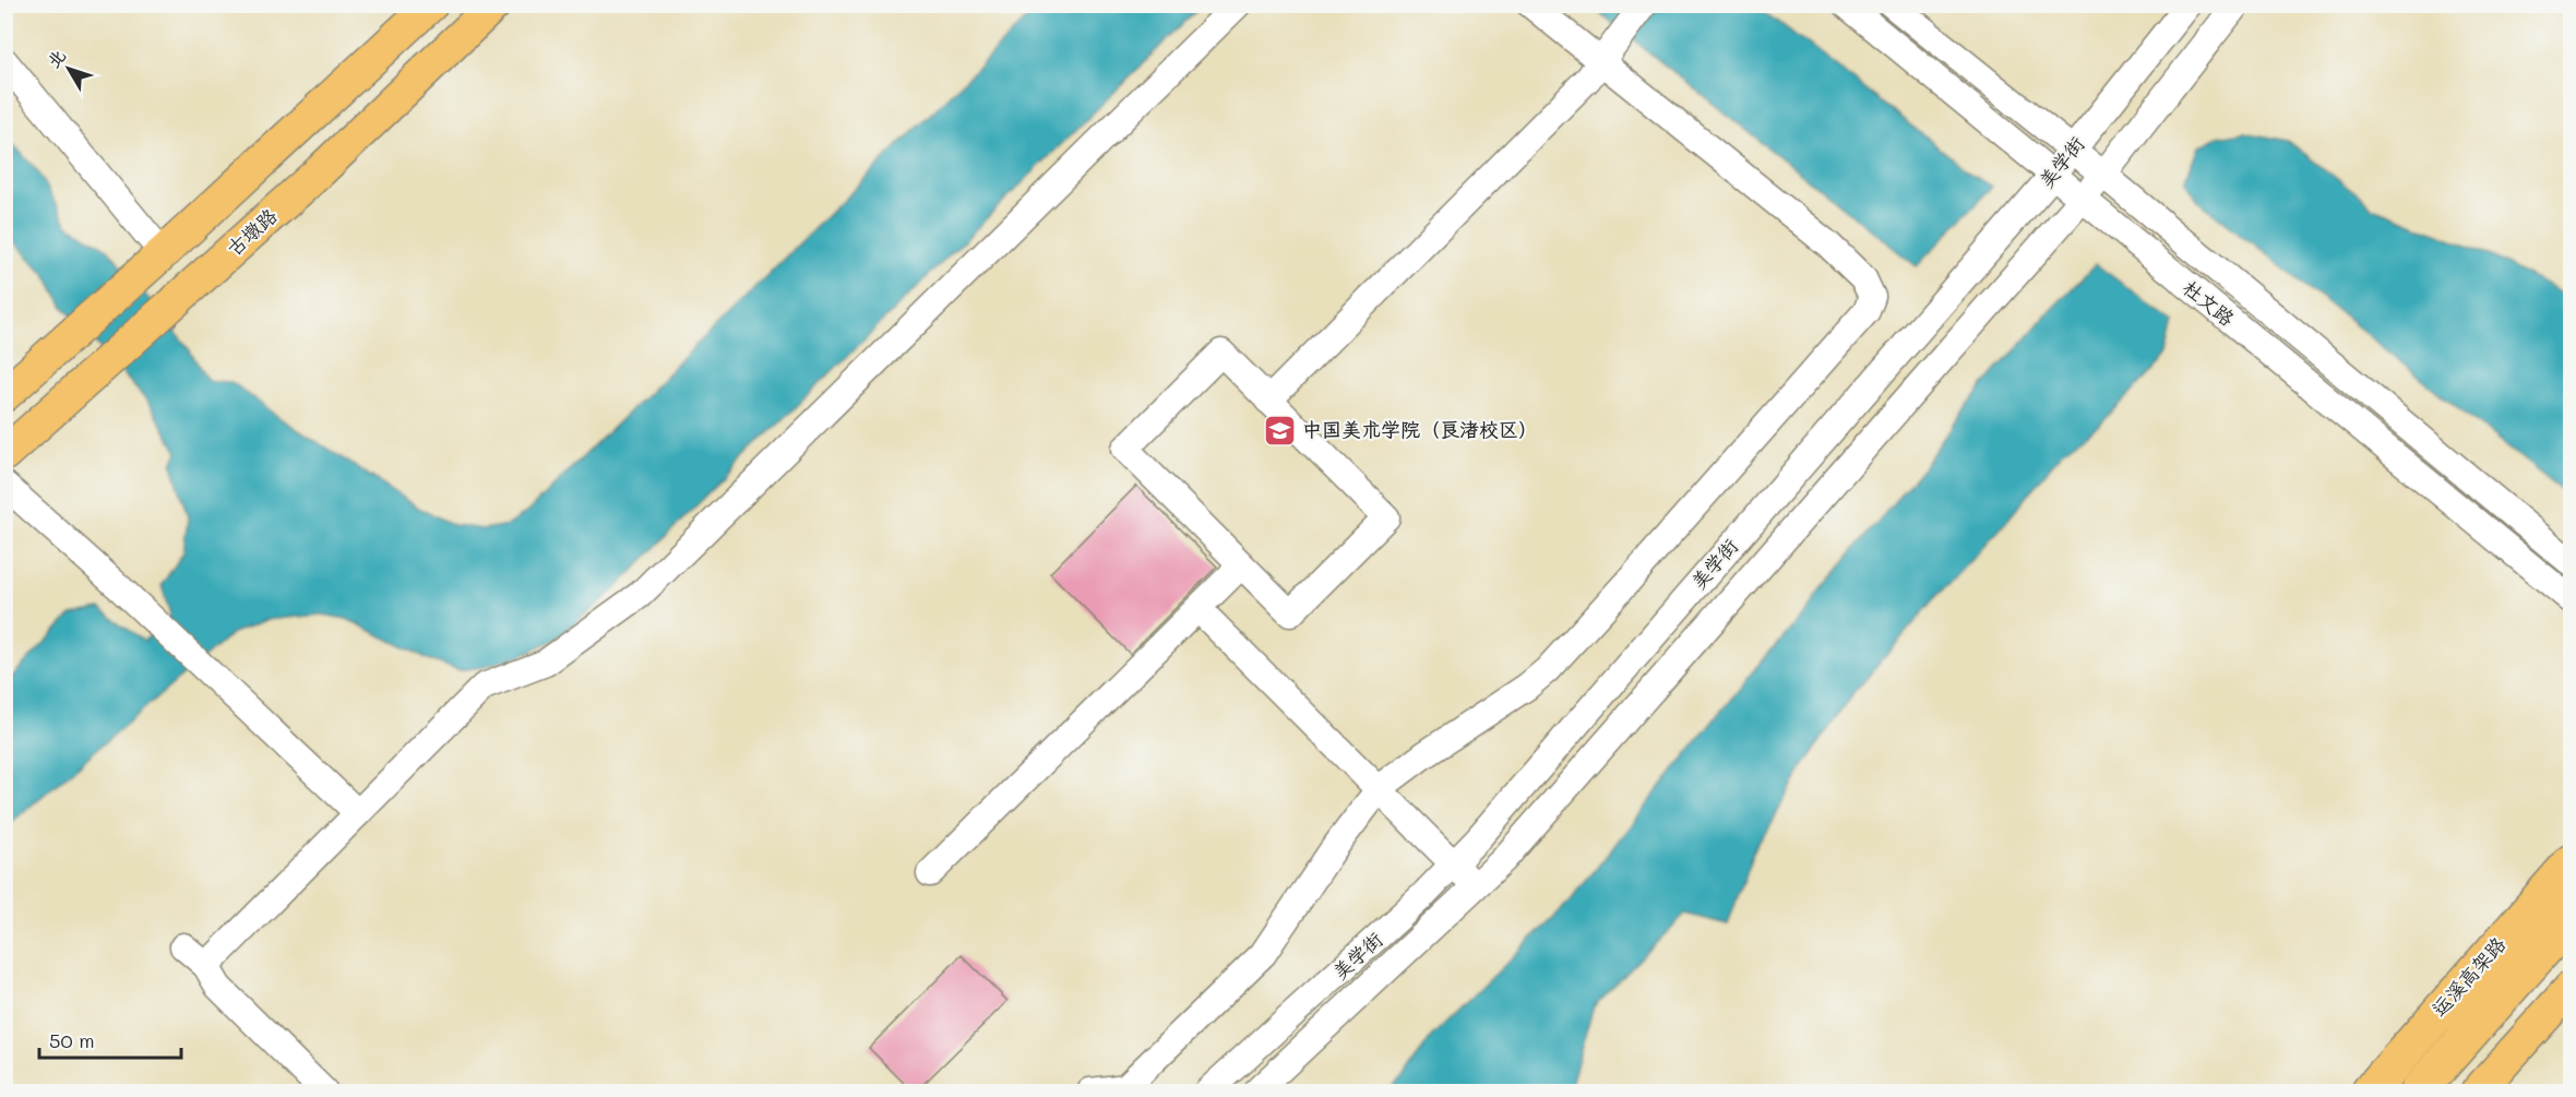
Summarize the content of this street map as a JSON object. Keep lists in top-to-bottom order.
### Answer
{
  "streets": {
    "highway": ["运溪高架路"],
    "main road": ["古墩路"],
    "street": ["美学街", "杜文路"]
  },
  "crossings": [
    ["美学街", "杜文路"]
  ],
  "places": {
    "school or university": ["中国美术学院（良渚校区）"]
  },
  "scale_bar": "50 m",
  "north": "top left"
}
